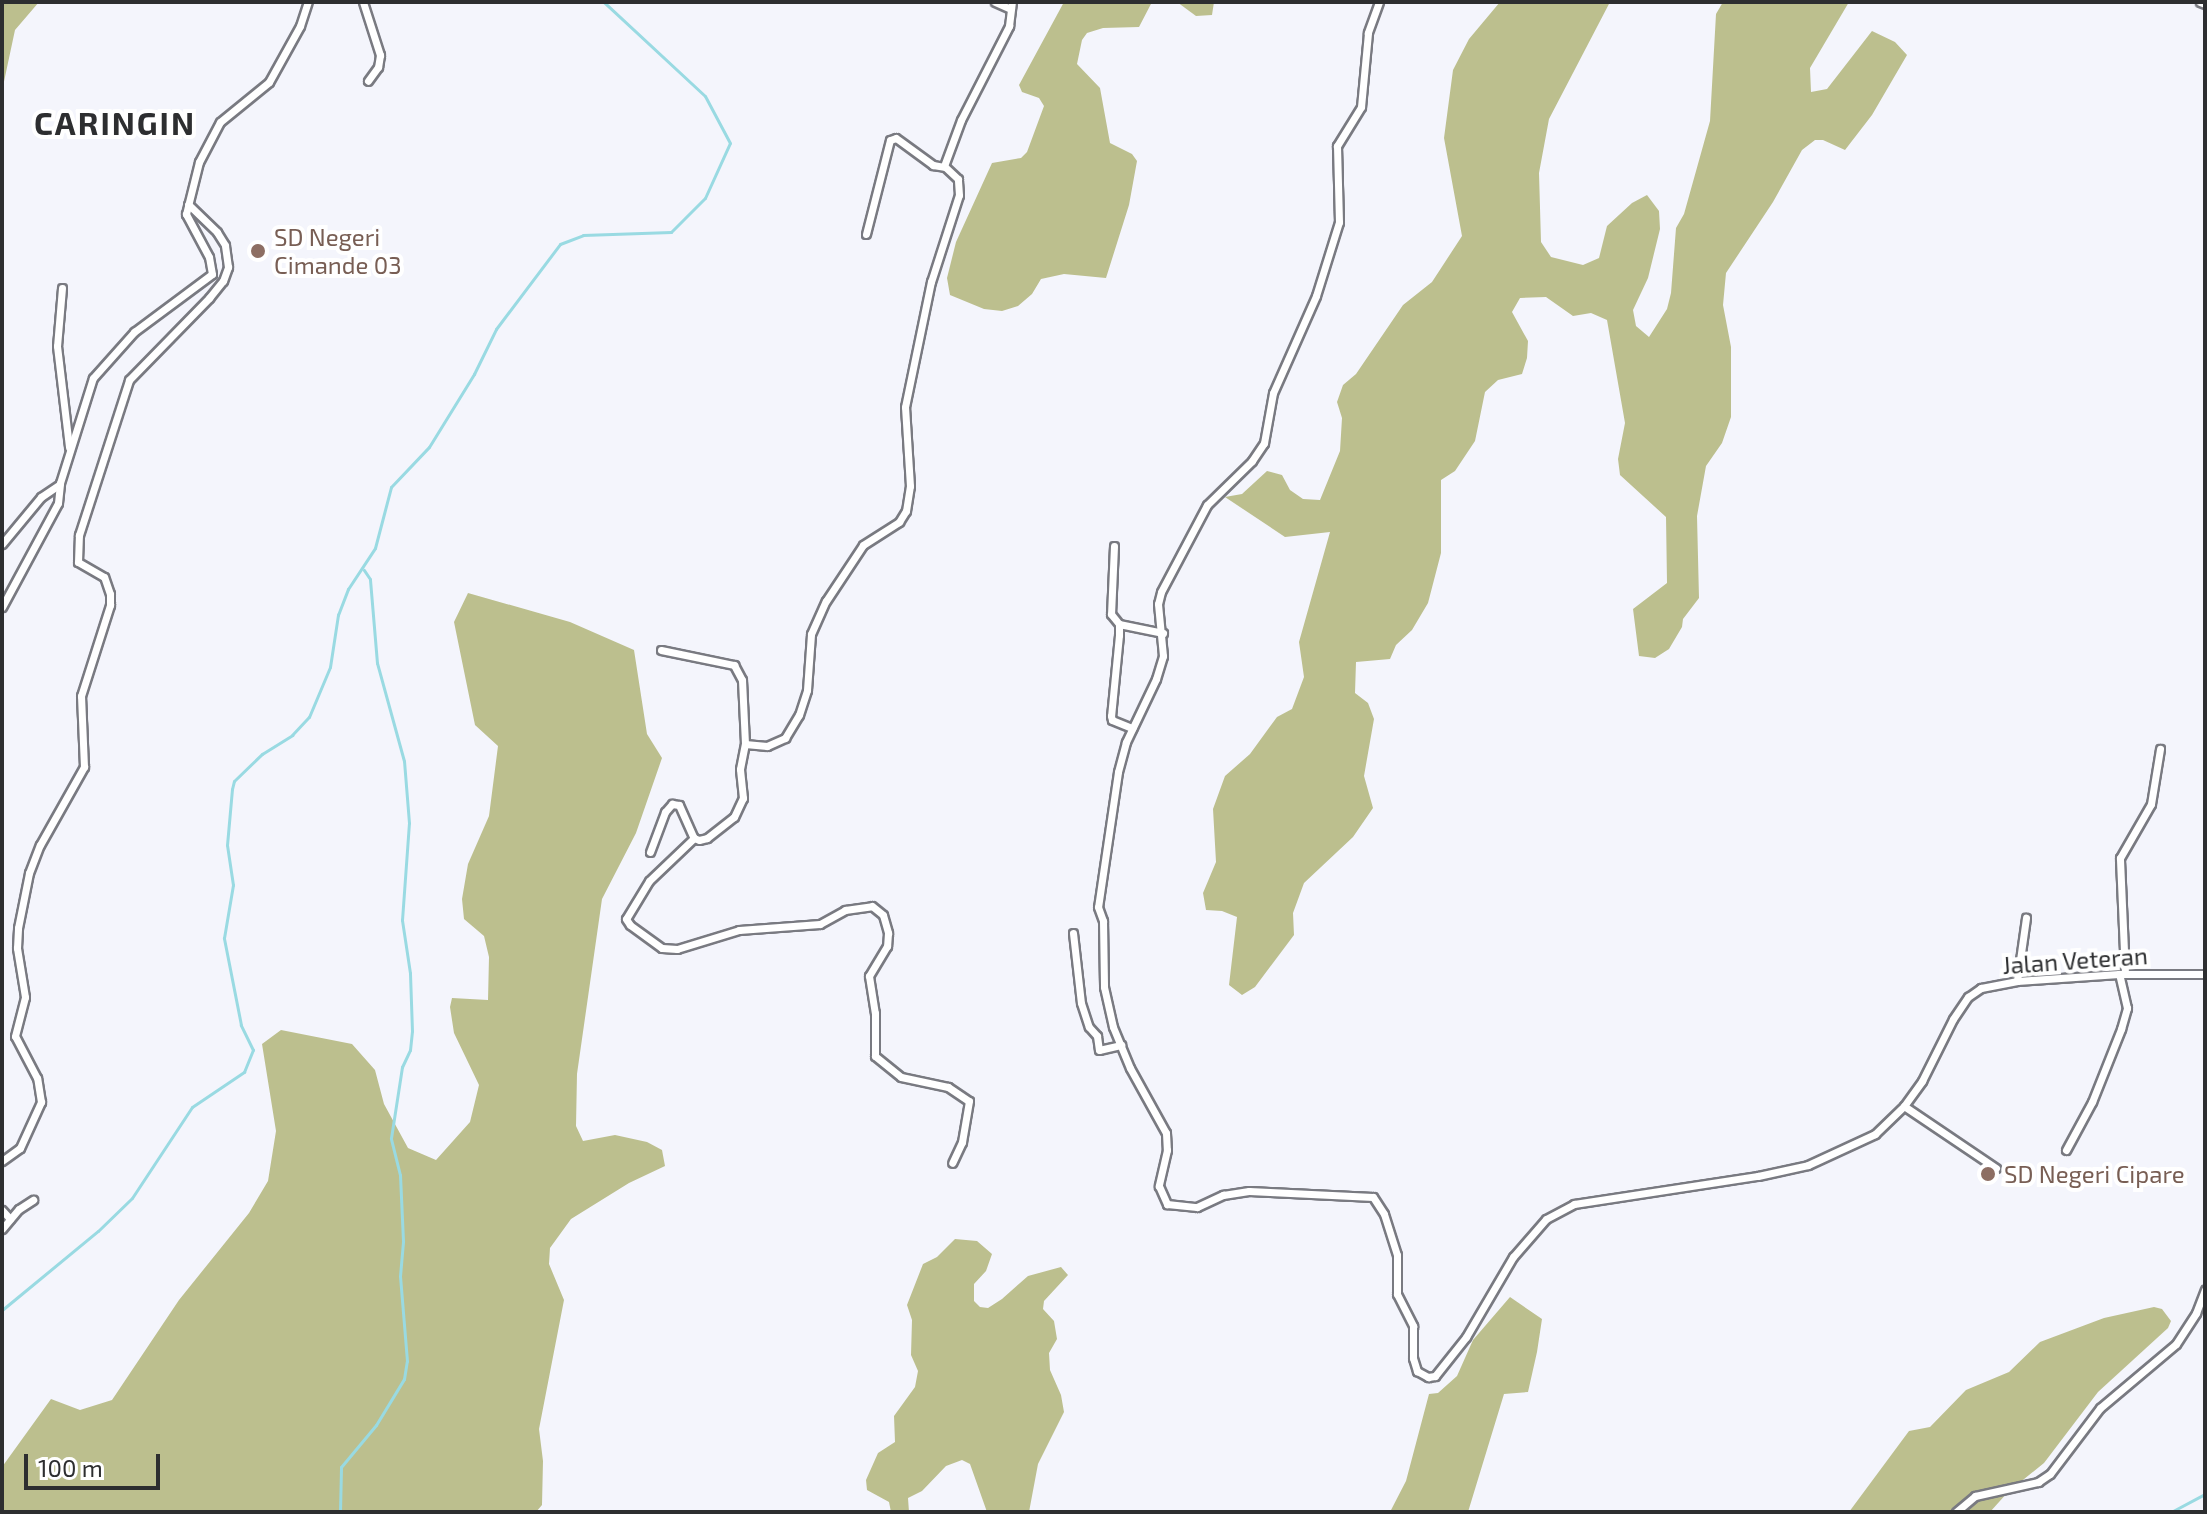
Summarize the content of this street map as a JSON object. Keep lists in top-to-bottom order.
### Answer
{
  "streets": {
    "street": ["Jalan Veteran"]
  },
  "districts": ["CARINGIN"],
  "places": ["SD Negeri Cimande 03", "SD Negeri Cipare"],
  "scale_bar": "100 m"
}
